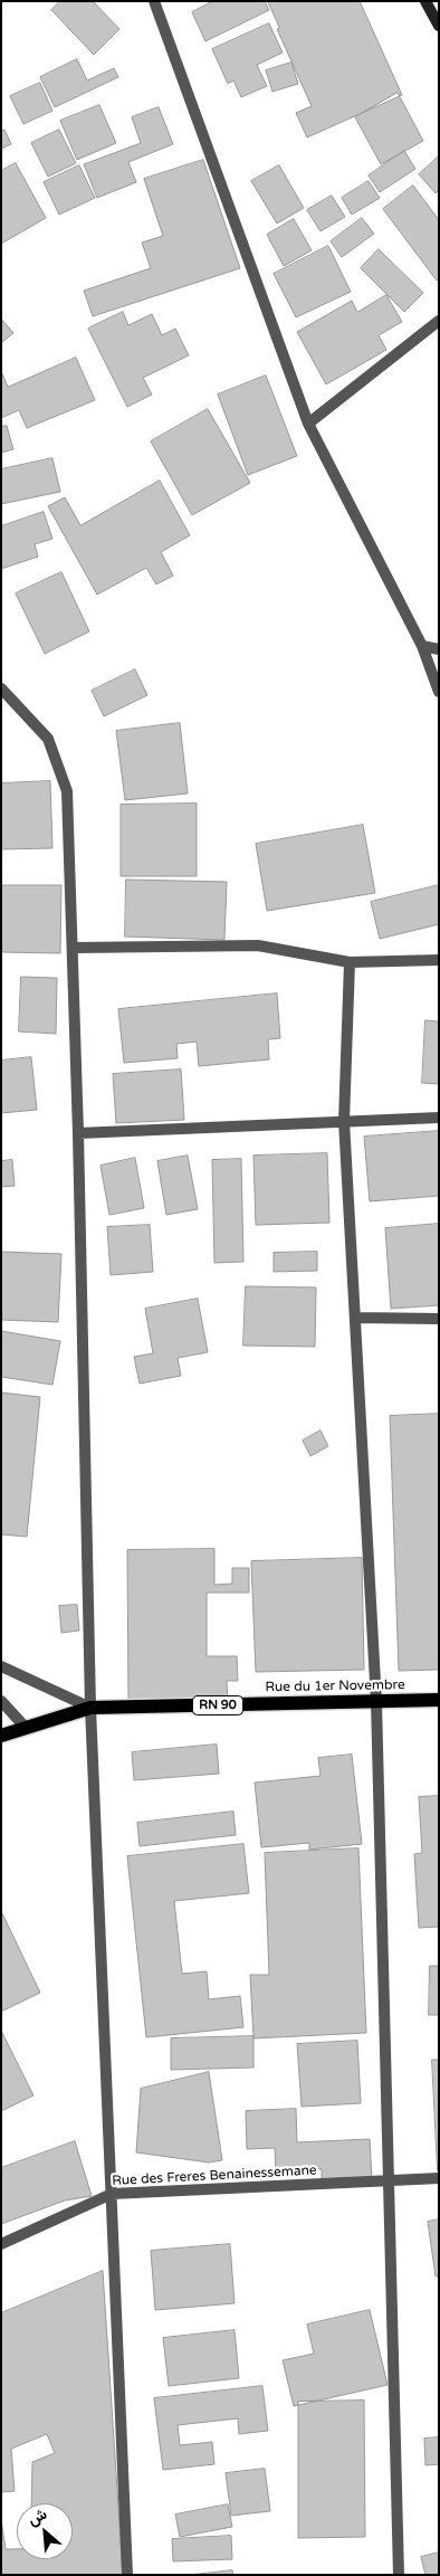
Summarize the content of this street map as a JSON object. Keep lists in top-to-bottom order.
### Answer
{
  "streets": {
    "main road": ["Rue du 1er Novembre", "RN 90"],
    "street": ["Rue des Freres Benainessemane"]
  },
  "north": "top left"
}
